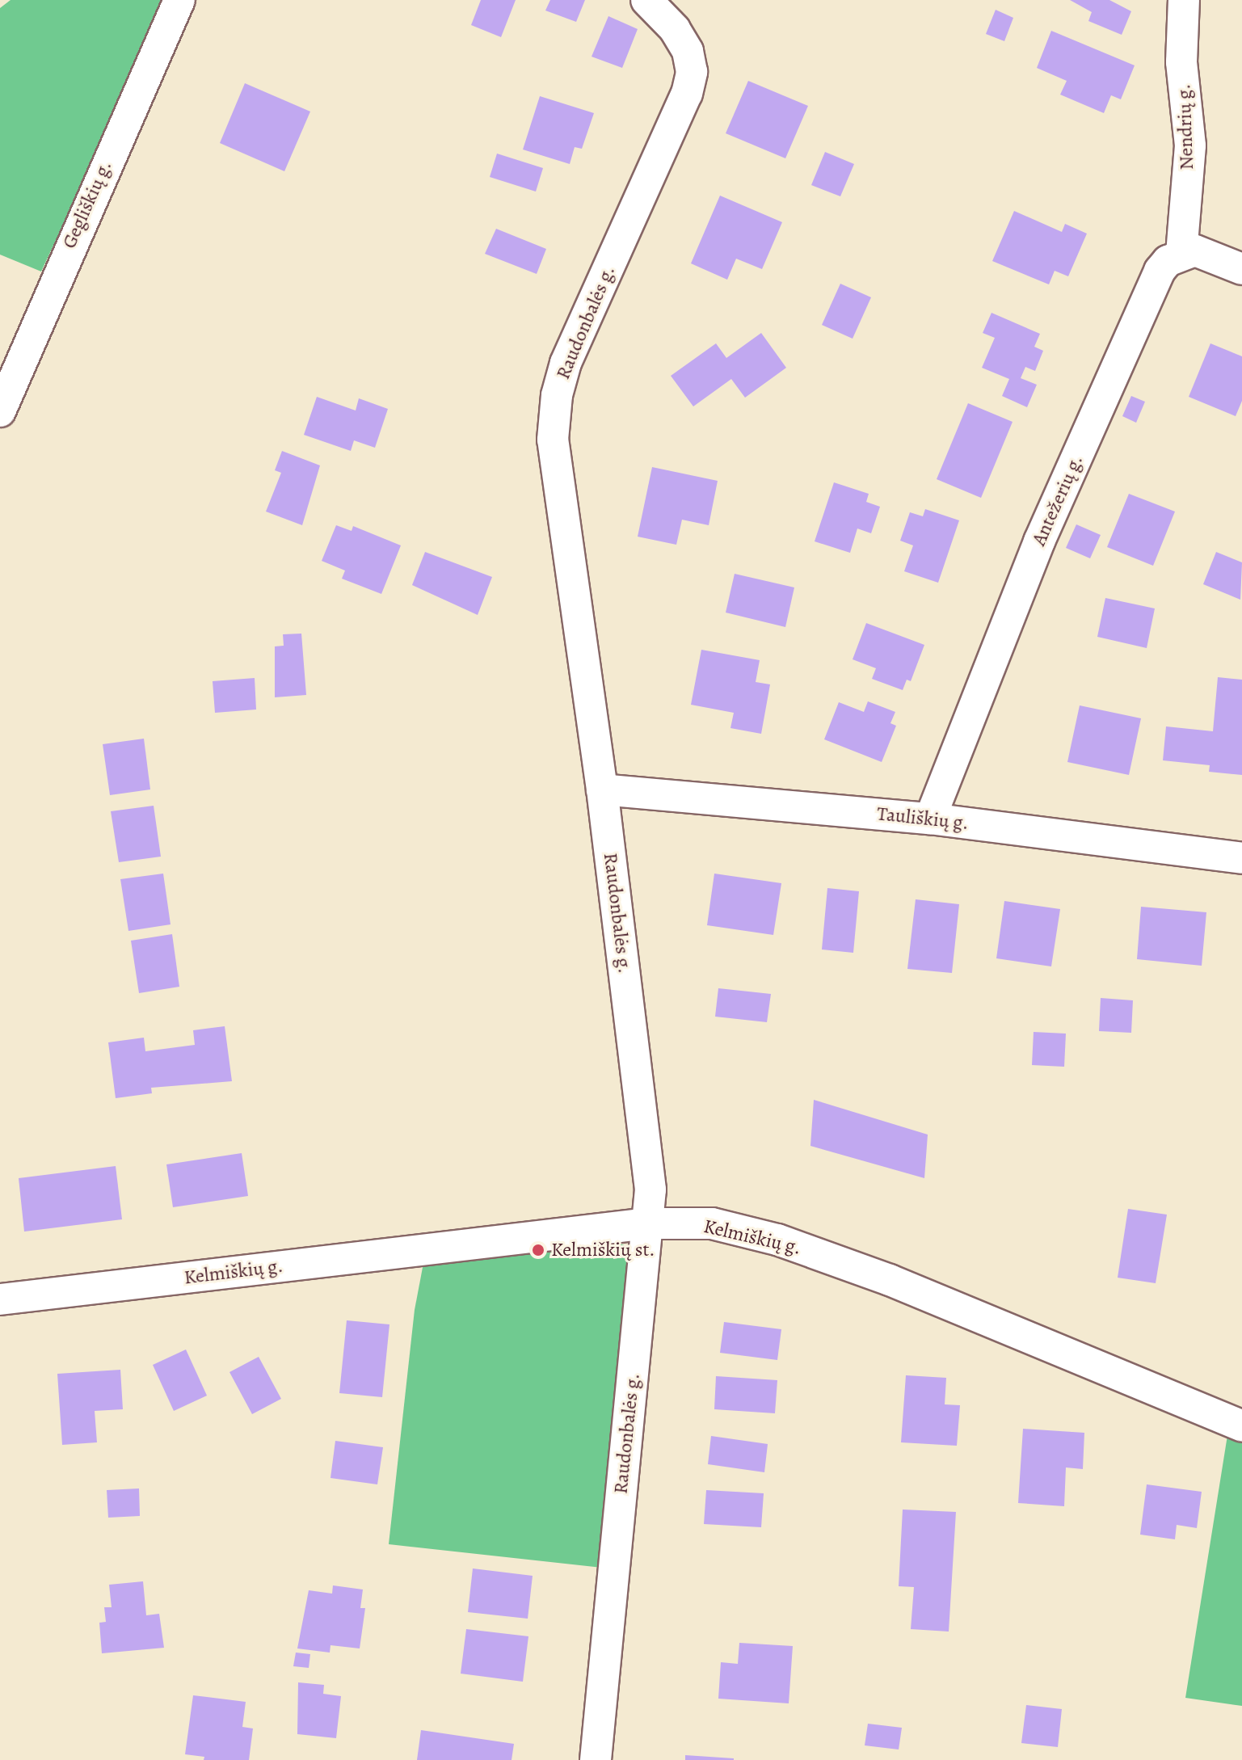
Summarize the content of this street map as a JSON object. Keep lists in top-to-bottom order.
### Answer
{
  "streets": {
    "street": [
      "Nendrių g.",
      "Gegliškių g.",
      "Raudonbalės g.",
      "Antežerių g.",
      "Tauliškių g.",
      "Kelmiškių g."
    ]
  },
  "crossings": [
    ["Nendrių g.", "Antežerių g."],
    ["Raudonbalės g.", "Tauliškių g."],
    ["Raudonbalės g.", "Kelmiškių g."],
    ["Antežerių g.", "Tauliškių g."]
  ],
  "places": ["Kelmiškių st."]
}
